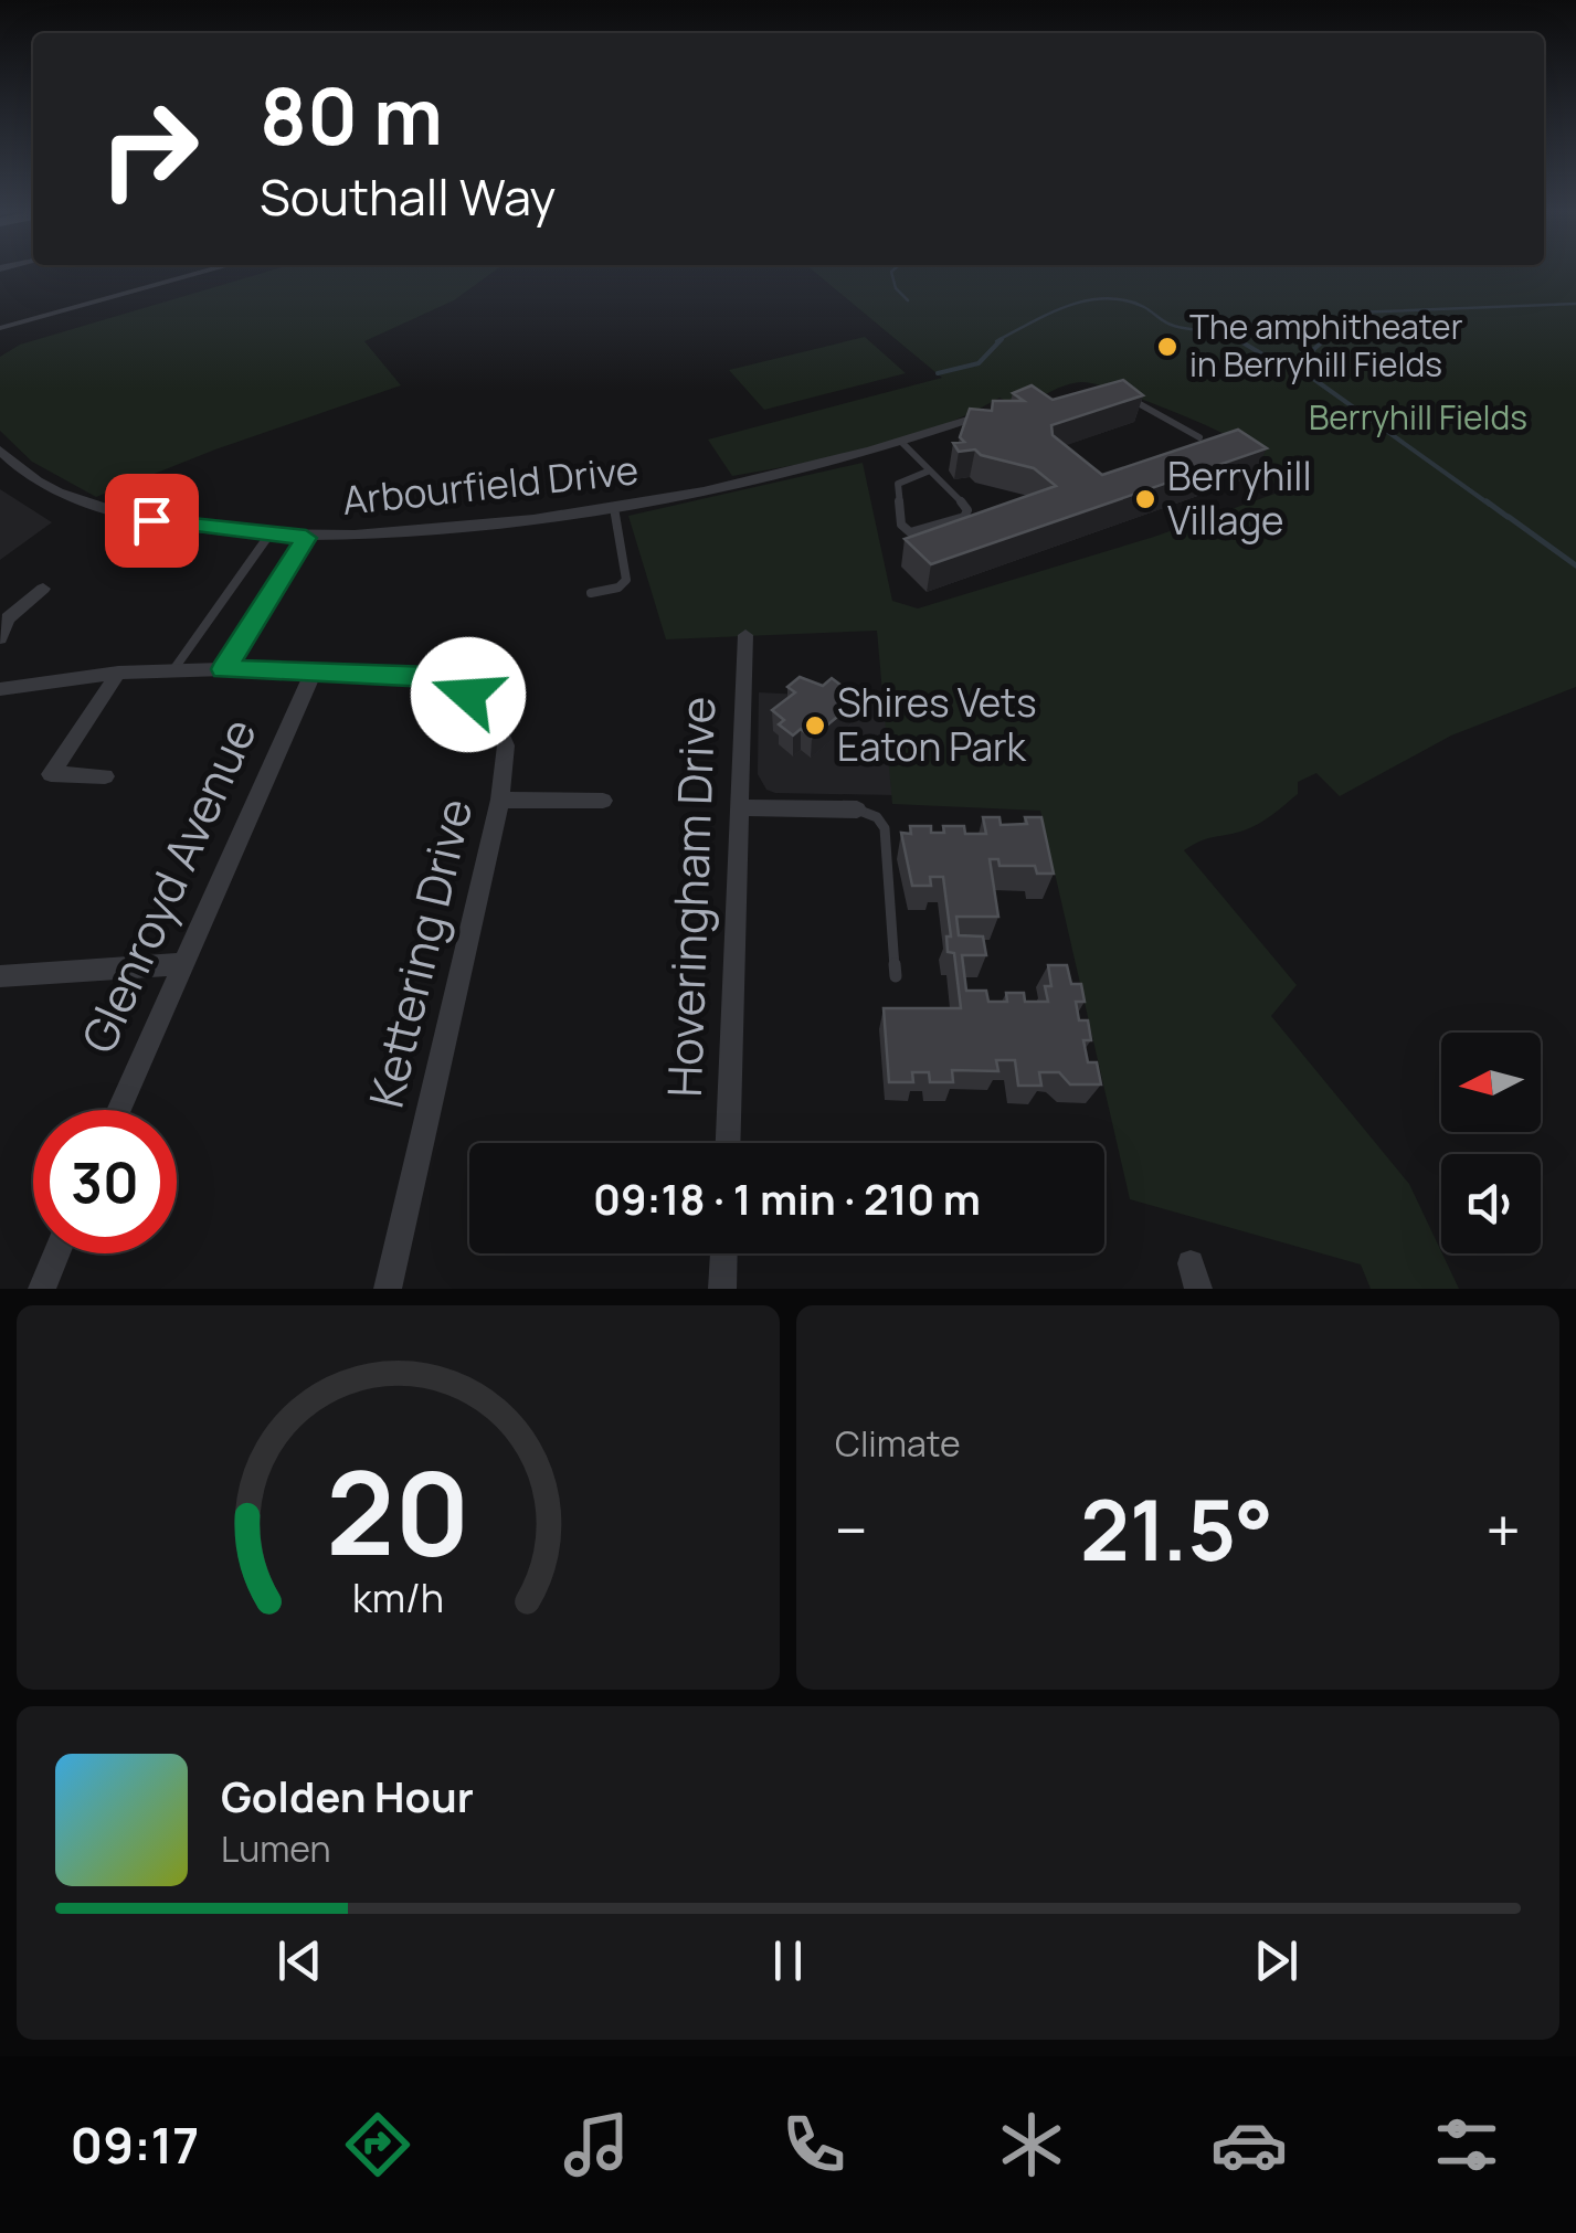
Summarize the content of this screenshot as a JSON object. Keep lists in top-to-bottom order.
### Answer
{
  "streets": {
    "street": [
      "Arbourfield Drive",
      "Glenroyd Avenue",
      "Hoveringham Drive",
      "Kettering Drive"
    ]
  },
  "crossings": [
    ["Glenroyd Avenue", "Kettering Drive"]
  ],
  "parks": ["Berryhill Fields"],
  "places": ["The amphitheater in Berryhill Fields", "Berryhill Village", "Shires Vets Eaton Park"],
  "north": "left",
  "page": {
    "turn": ["80 m", "Southall Way"],
    "limit": "30",
    "trip": "09:18 · 1 min · 210 m",
    "tile": "Climate",
    "heat": ["−", "21.5°", "+"],
    "song": ["Golden Hour", "Lumen"],
    "tabs": "09:17",
    "gauge": ["20", "km/h"]
  }
}
